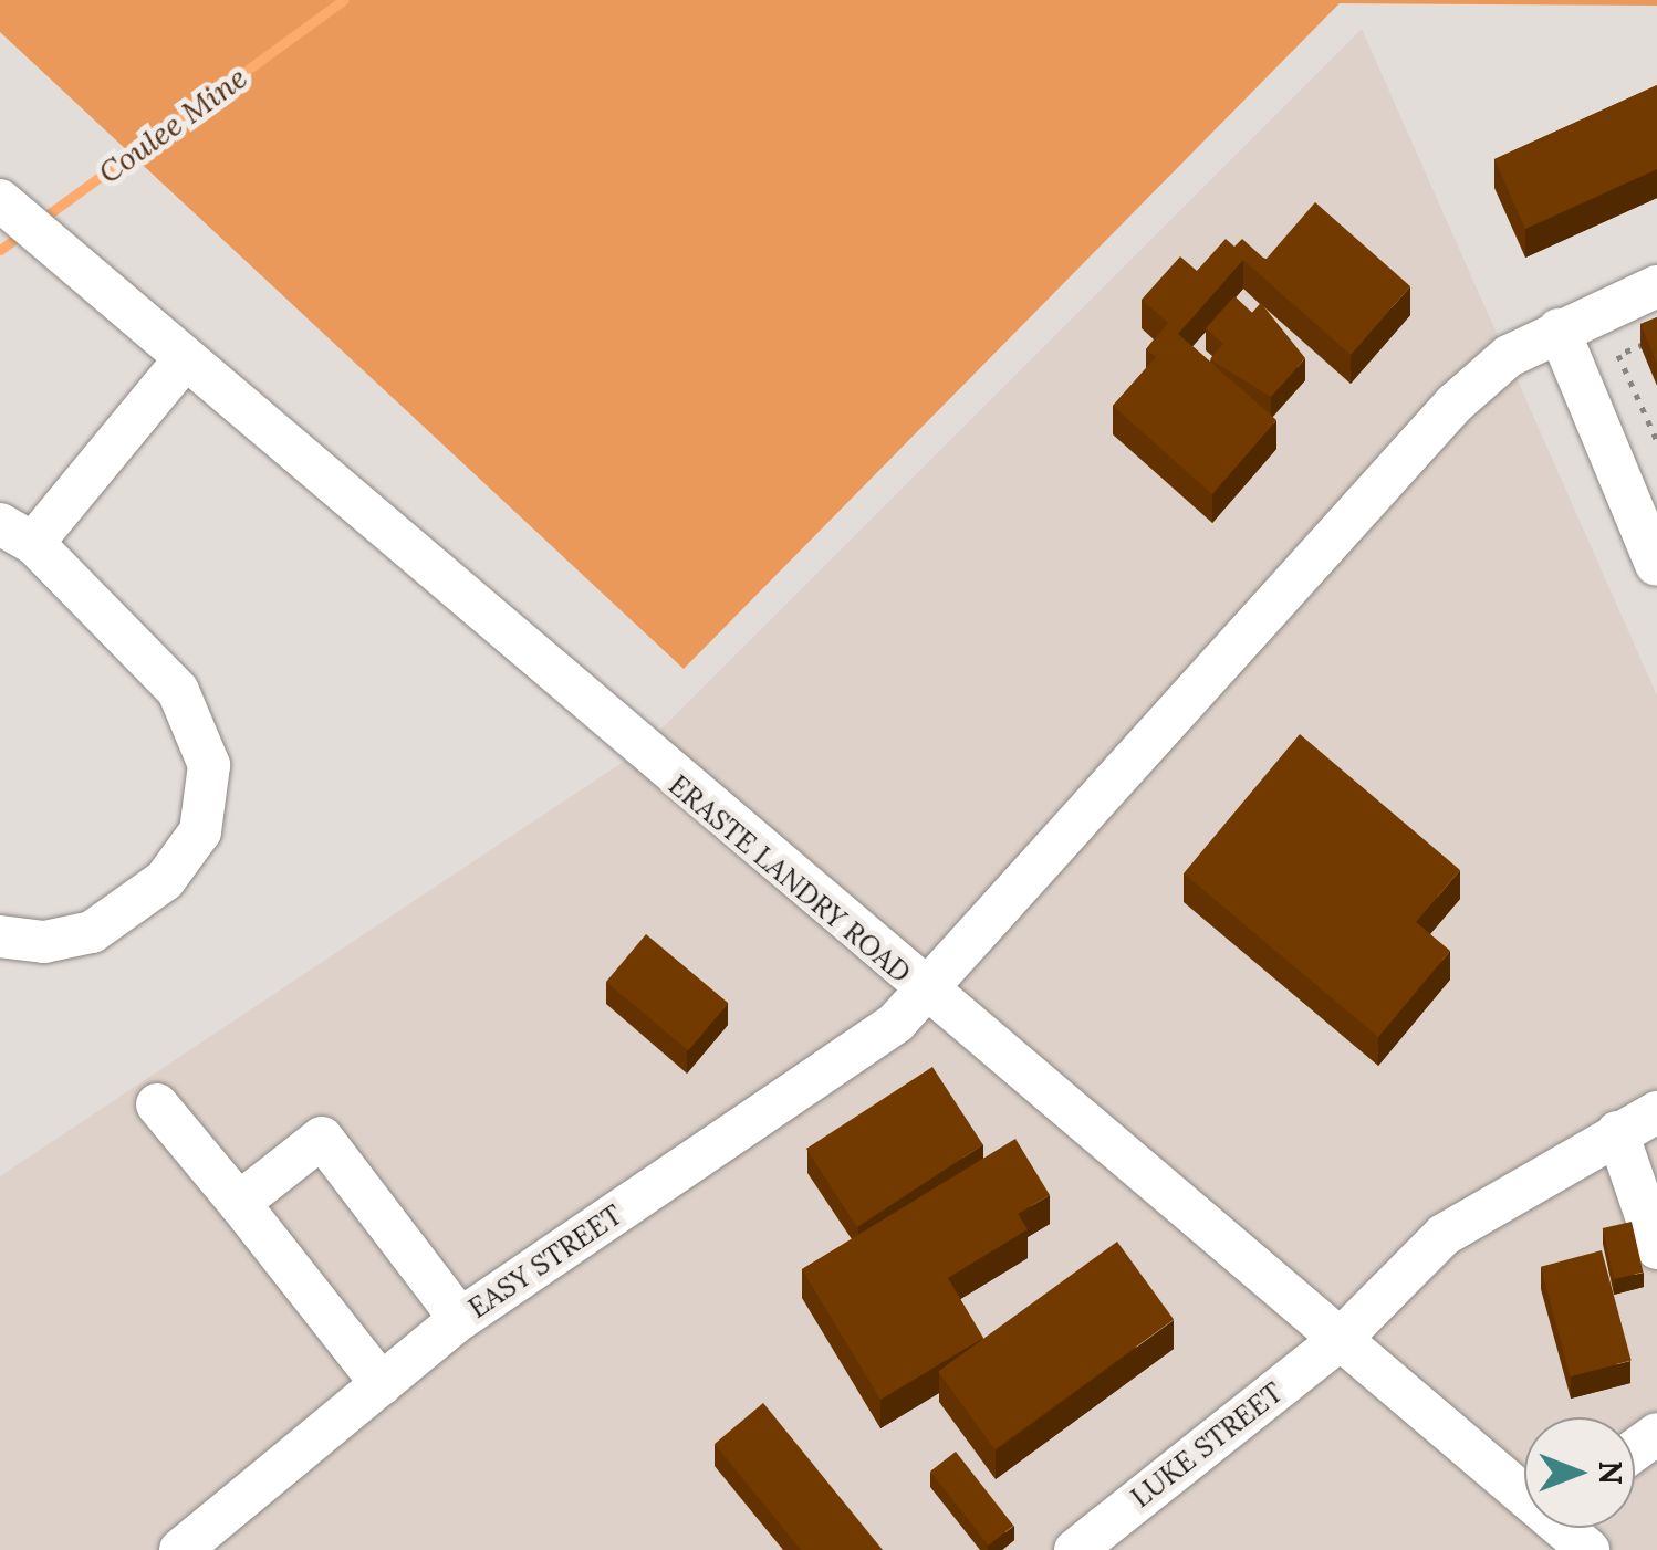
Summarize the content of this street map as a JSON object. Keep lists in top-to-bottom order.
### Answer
{
  "streets": {
    "street": ["ERASTE LANDRY ROAD", "EASY STREET", "LUKE STREET"]
  },
  "crossings": [
    ["ERASTE LANDRY ROAD", "EASY STREET"],
    ["ERASTE LANDRY ROAD", "LUKE STREET"]
  ],
  "water": ["Coulee Mine"],
  "north": "right"
}
